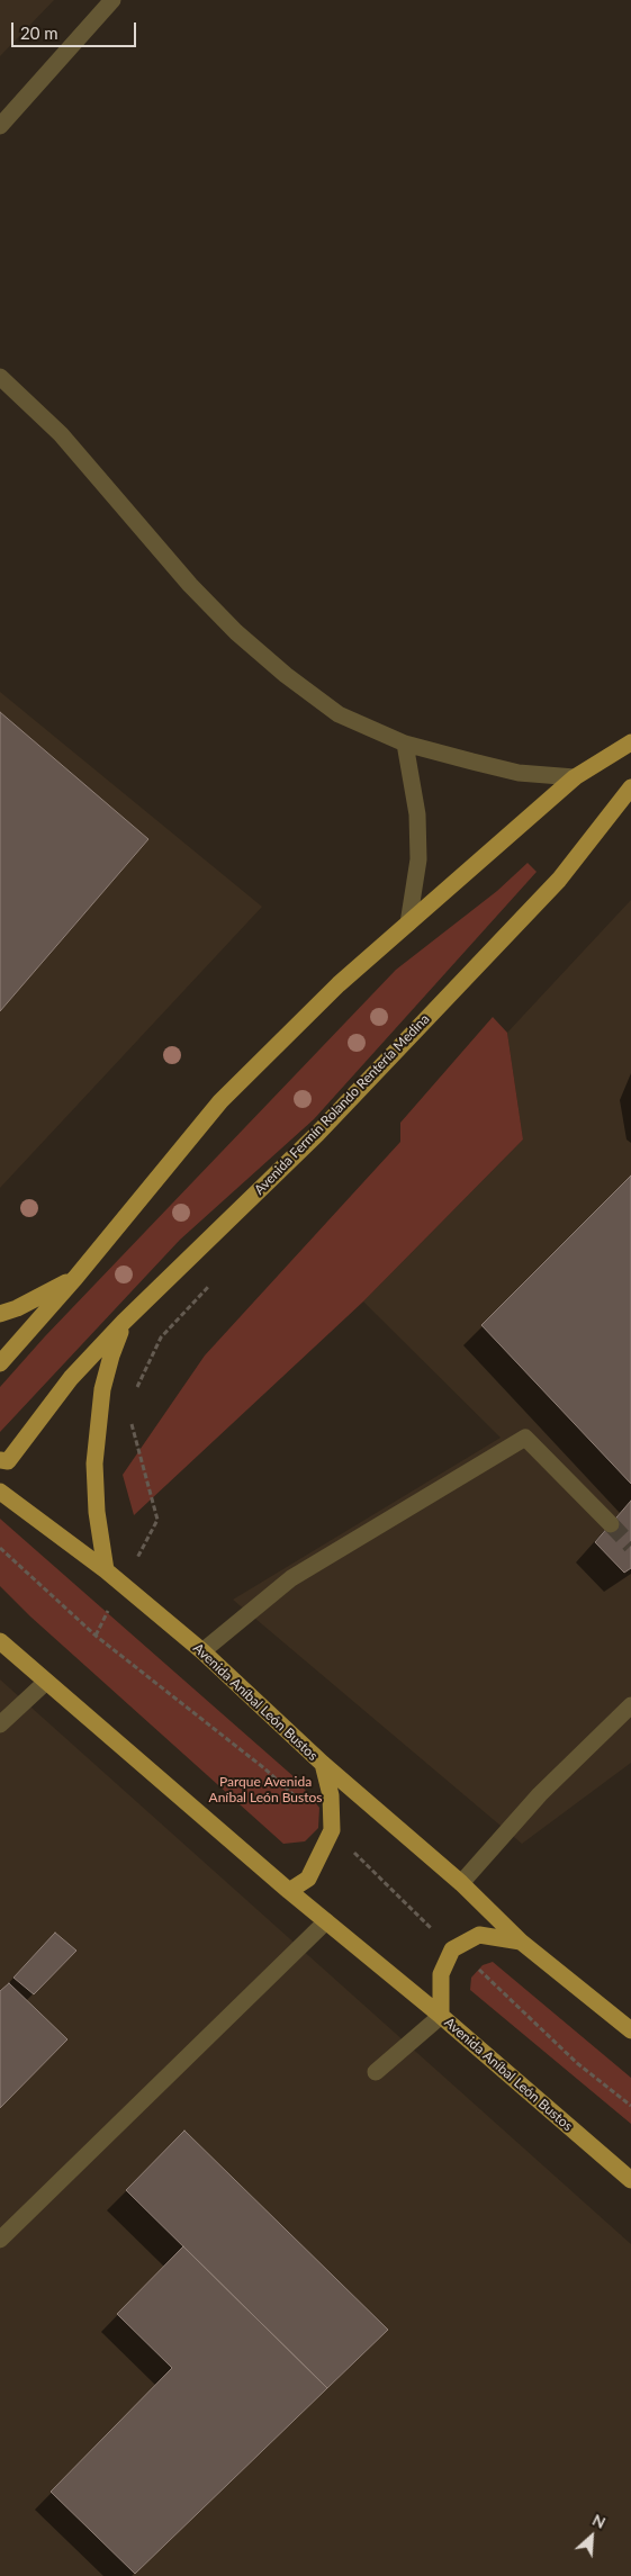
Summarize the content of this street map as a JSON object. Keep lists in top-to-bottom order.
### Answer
{
  "streets": {
    "main road": ["Avenida Fermín Rolando Rentería Medina", "Avenida Aníbal León Bustos"]
  },
  "parks": ["Parque Avenida Aníbal León Bustos"],
  "scale_bar": "20 m",
  "north": "top right"
}
